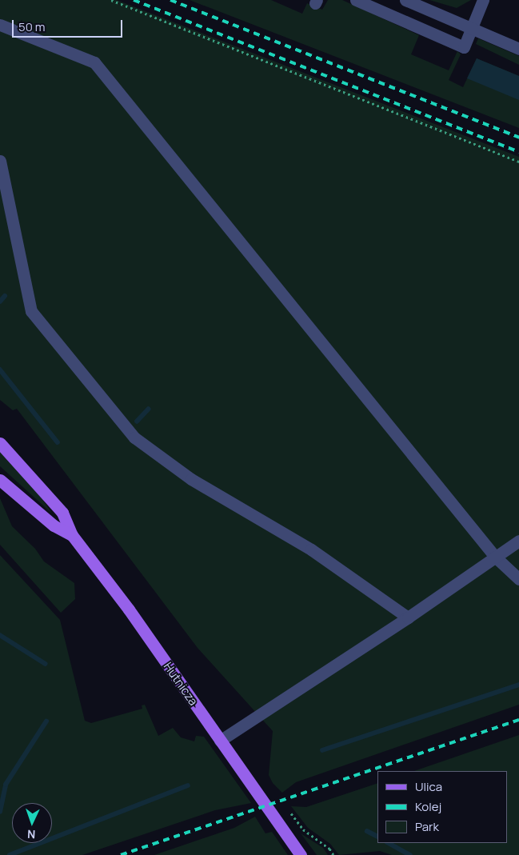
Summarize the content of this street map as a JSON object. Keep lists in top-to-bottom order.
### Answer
{
  "streets": {
    "main road": ["Hutnicza"]
  },
  "legend": ["Ulica", "Kolej", "Park"],
  "scale_bar": "50 m",
  "north": "bottom"
}
